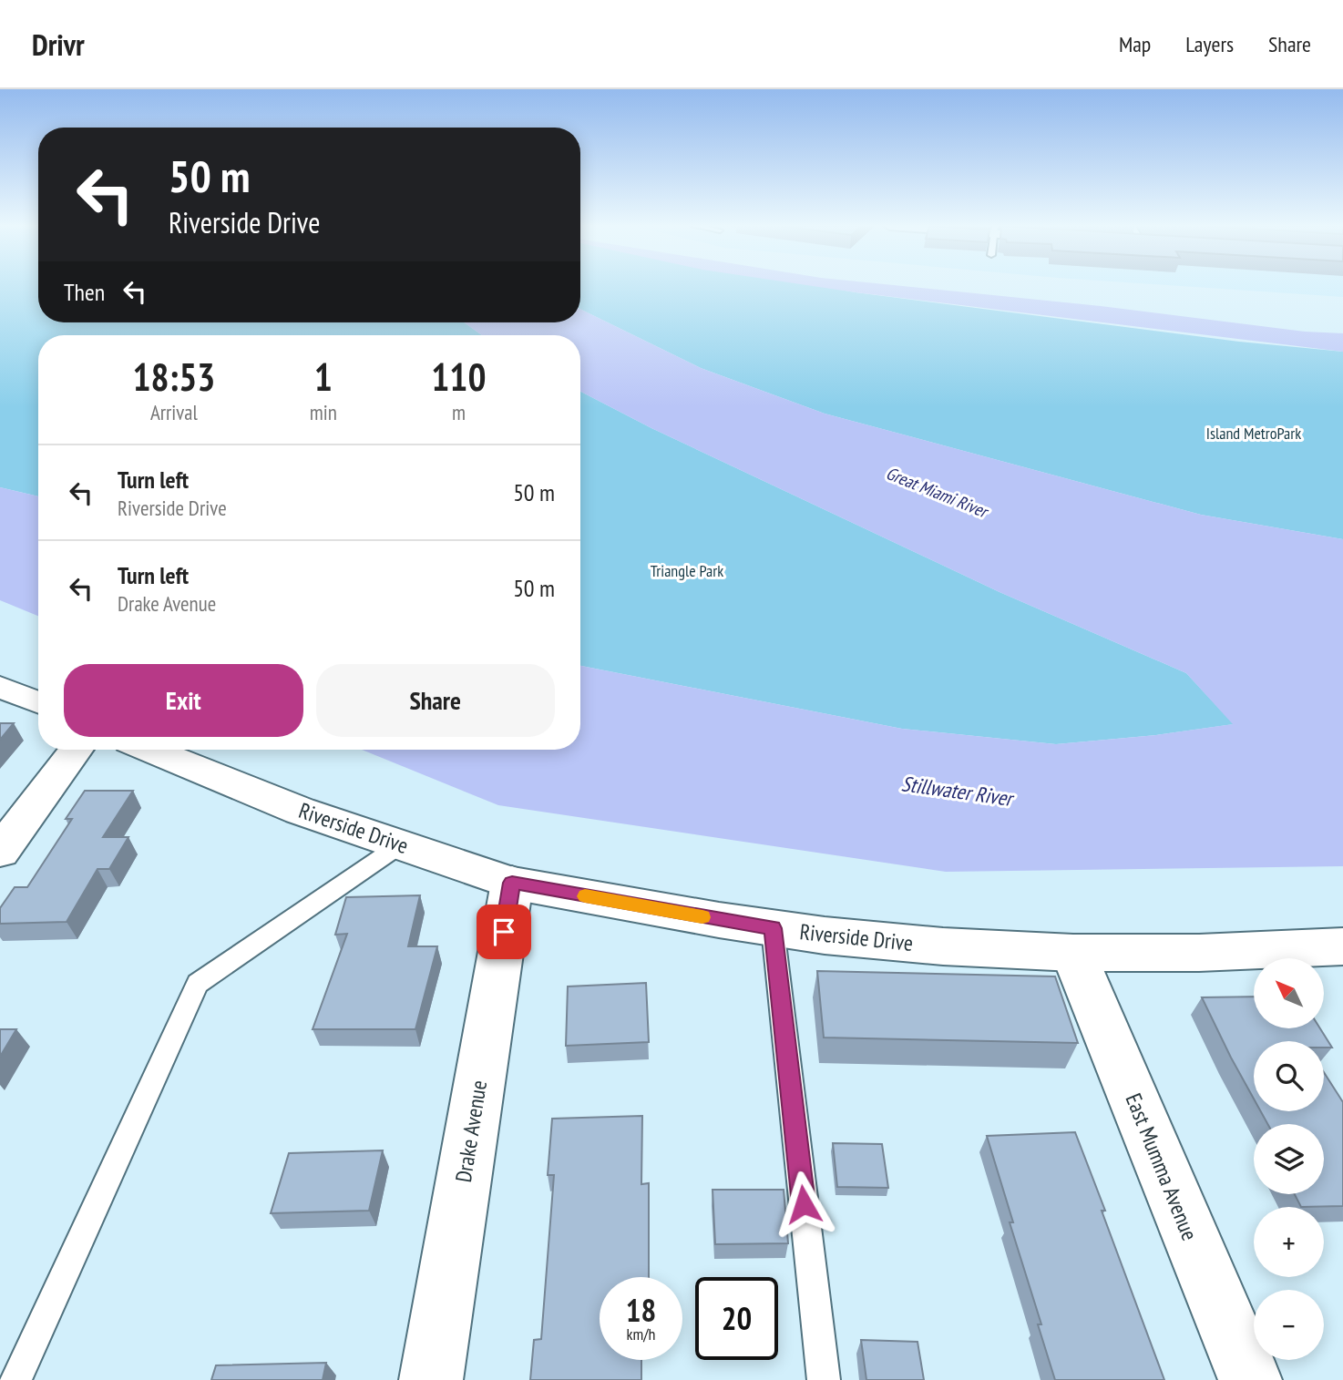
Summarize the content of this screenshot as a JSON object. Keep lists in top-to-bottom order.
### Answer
{
  "streets": {
    "street": ["Riverside Drive", "Drake Avenue", "East Mumma Avenue"]
  },
  "crossings": [
    ["Riverside Drive", "Drake Avenue"],
    ["Riverside Drive", "East Mumma Avenue"]
  ],
  "water": ["Great Miami River", "Stillwater River"],
  "parks": ["Island MetroPark", "Triangle Park"],
  "north": "top left",
  "page": {
    "header": "Drivr",
    "nav": ["Map", "Layers", "Share"],
    "turn": ["50 m", "Riverside Drive"],
    "then": "Then",
    "eta": [
      "18:53",
      "Arrival",
      "1",
      "min",
      "110",
      "m"
    ],
    "list": [
      {
        "name": "Turn left",
        "note": "Riverside Drive",
        "value": "50 m"
      },
      {
        "name": "Turn left",
        "note": "Drake Avenue",
        "value": "50 m"
      }
    ],
    "buttons": ["Exit", "Share"],
    "map_buttons": ["+", "−"],
    "speed": "18 km/h",
    "limit": "20"
  }
}
